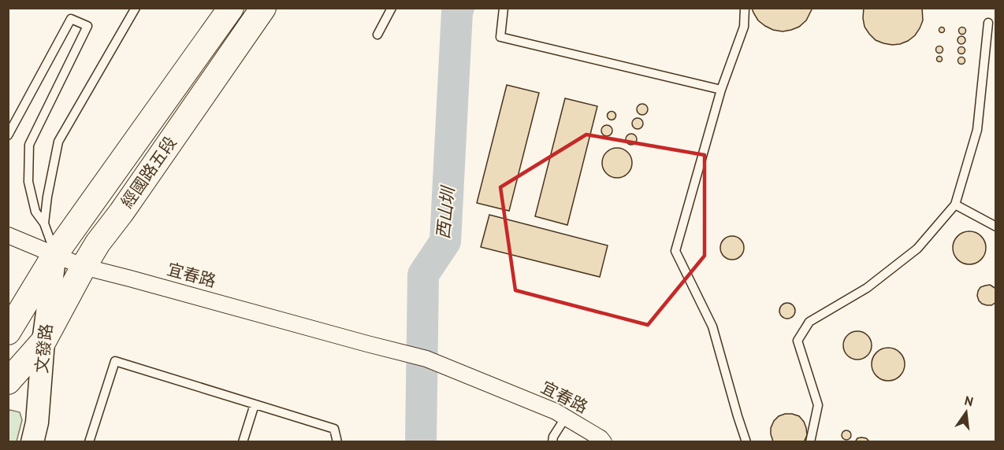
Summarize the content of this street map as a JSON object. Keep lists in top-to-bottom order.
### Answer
{
  "streets": {
    "main road": ["經國路五段"],
    "street": ["宜春路", "文發路"]
  },
  "crossings": [
    ["經國路五段", "宜春路"],
    ["經國路五段", "文發路"],
    ["宜春路", "文發路"]
  ],
  "water": ["西山圳"],
  "north": "top"
}
